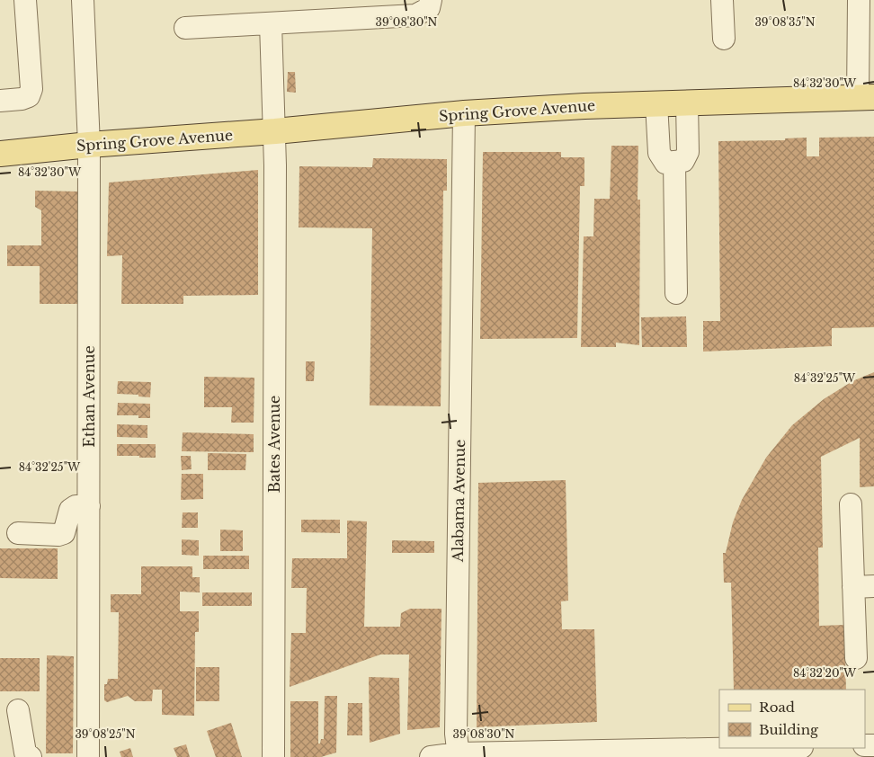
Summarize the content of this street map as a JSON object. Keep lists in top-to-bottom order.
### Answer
{
  "streets": {
    "main road": ["Spring Grove Avenue"],
    "street": ["Ethan Avenue", "Bates Avenue", "Alabama Avenue"]
  },
  "crossings": [
    ["Spring Grove Avenue", "Ethan Avenue"],
    ["Spring Grove Avenue", "Bates Avenue"],
    ["Spring Grove Avenue", "Alabama Avenue"]
  ],
  "legend": ["Road", "Building"],
  "coordinates": [
    "39°08'30\"N",
    "39°08'35\"N",
    "84°32'30\"W",
    "84°32'25\"W",
    "84°32'20\"W",
    "39°08'25\"N"
  ]
}
